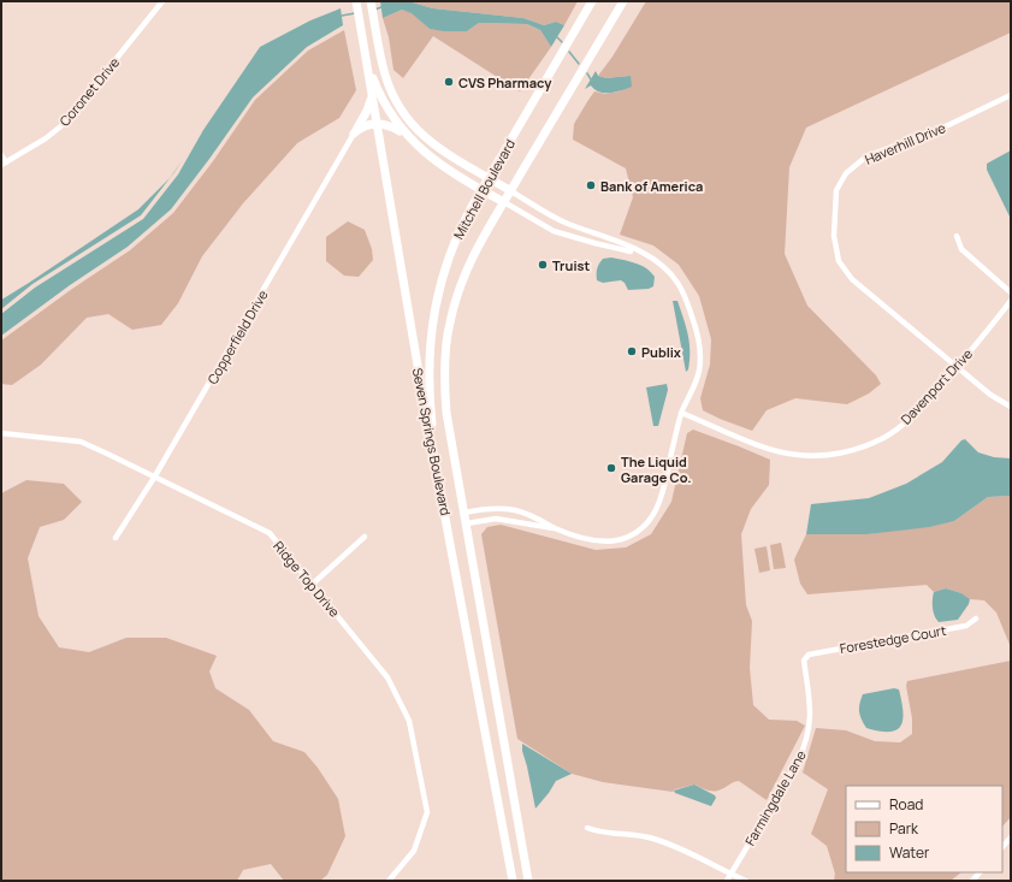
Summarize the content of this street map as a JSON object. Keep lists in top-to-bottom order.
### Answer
{
  "streets": {
    "main road": ["Mitchell Boulevard", "Seven Springs Boulevard"],
    "street": [
      "Coronet Drive",
      "Haverhill Drive",
      "Copperfield Drive",
      "Davenport Drive",
      "Ridge Top Drive",
      "Forestedge Court",
      "Farmingdale Lane"
    ]
  },
  "crossings": [
    ["Haverhill Drive", "Davenport Drive"],
    ["Mitchell Boulevard", "Seven Springs Boulevard"],
    ["Copperfield Drive", "Ridge Top Drive"],
    ["Forestedge Court", "Farmingdale Lane"]
  ],
  "places": [
    "CVS Pharmacy",
    "Bank of America",
    "Truist",
    "Publix",
    "The Liquid Garage Co."
  ],
  "legend": ["Road", "Park", "Water"]
}
